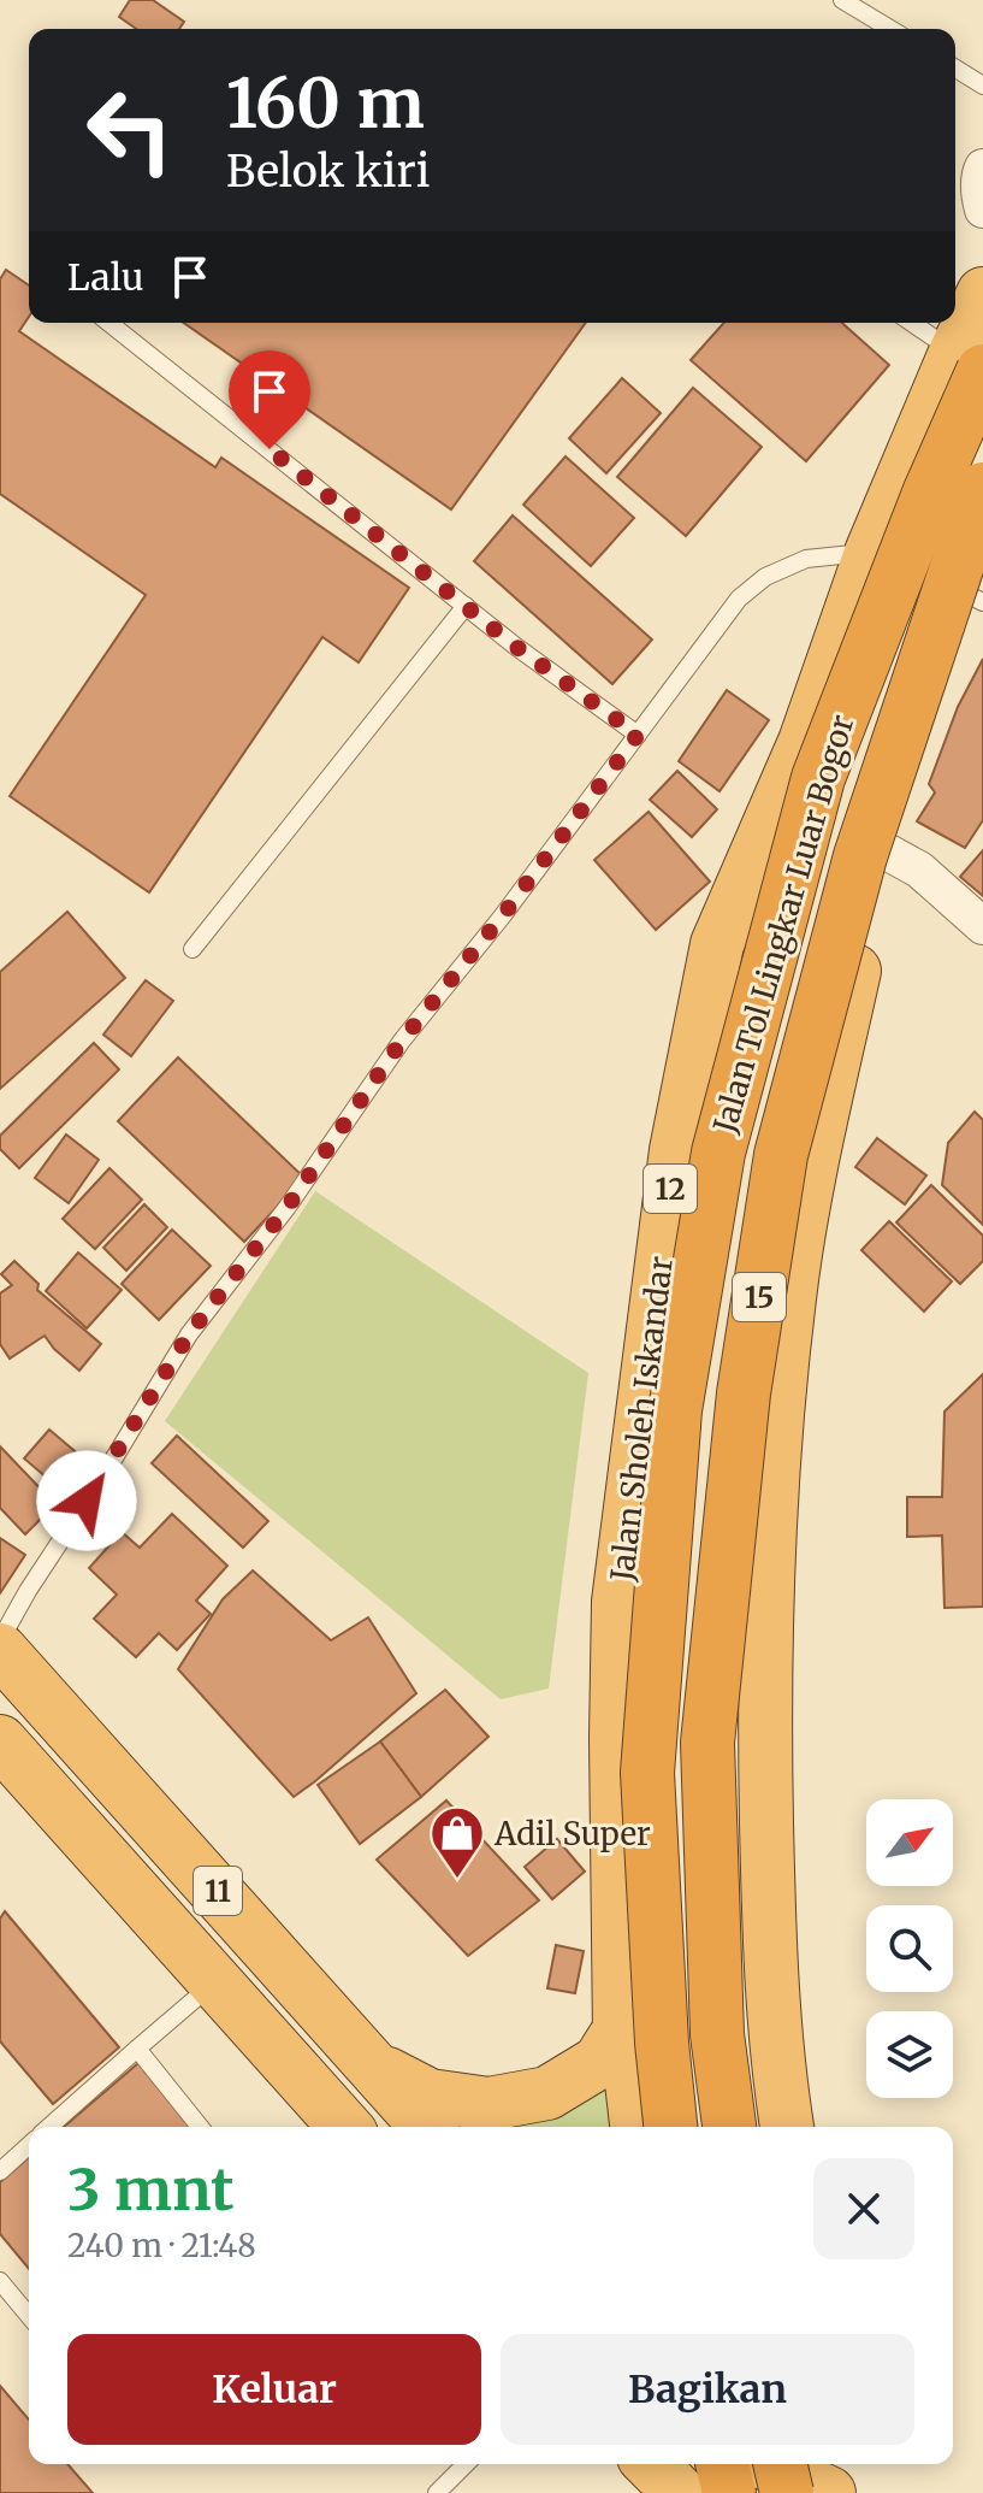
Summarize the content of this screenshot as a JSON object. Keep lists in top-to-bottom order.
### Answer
{
  "streets": {
    "highway": [
      "Jalan Tol Lingkar Luar Bogor",
      "12",
      "15",
      "Jalan Sholeh Iskandar",
      "11"
    ]
  },
  "crossings": [
    ["Jalan Tol Lingkar Luar Bogor", "Jalan Sholeh Iskandar"]
  ],
  "places": {
    "shop": ["Adil Super"]
  },
  "north": "top right",
  "page": {
    "turn": ["160 m", "Belok kiri"],
    "then": "Lalu",
    "heading": ["3 mnt", "240 m · 21:48"],
    "buttons": ["Keluar", "Bagikan"]
  }
}
